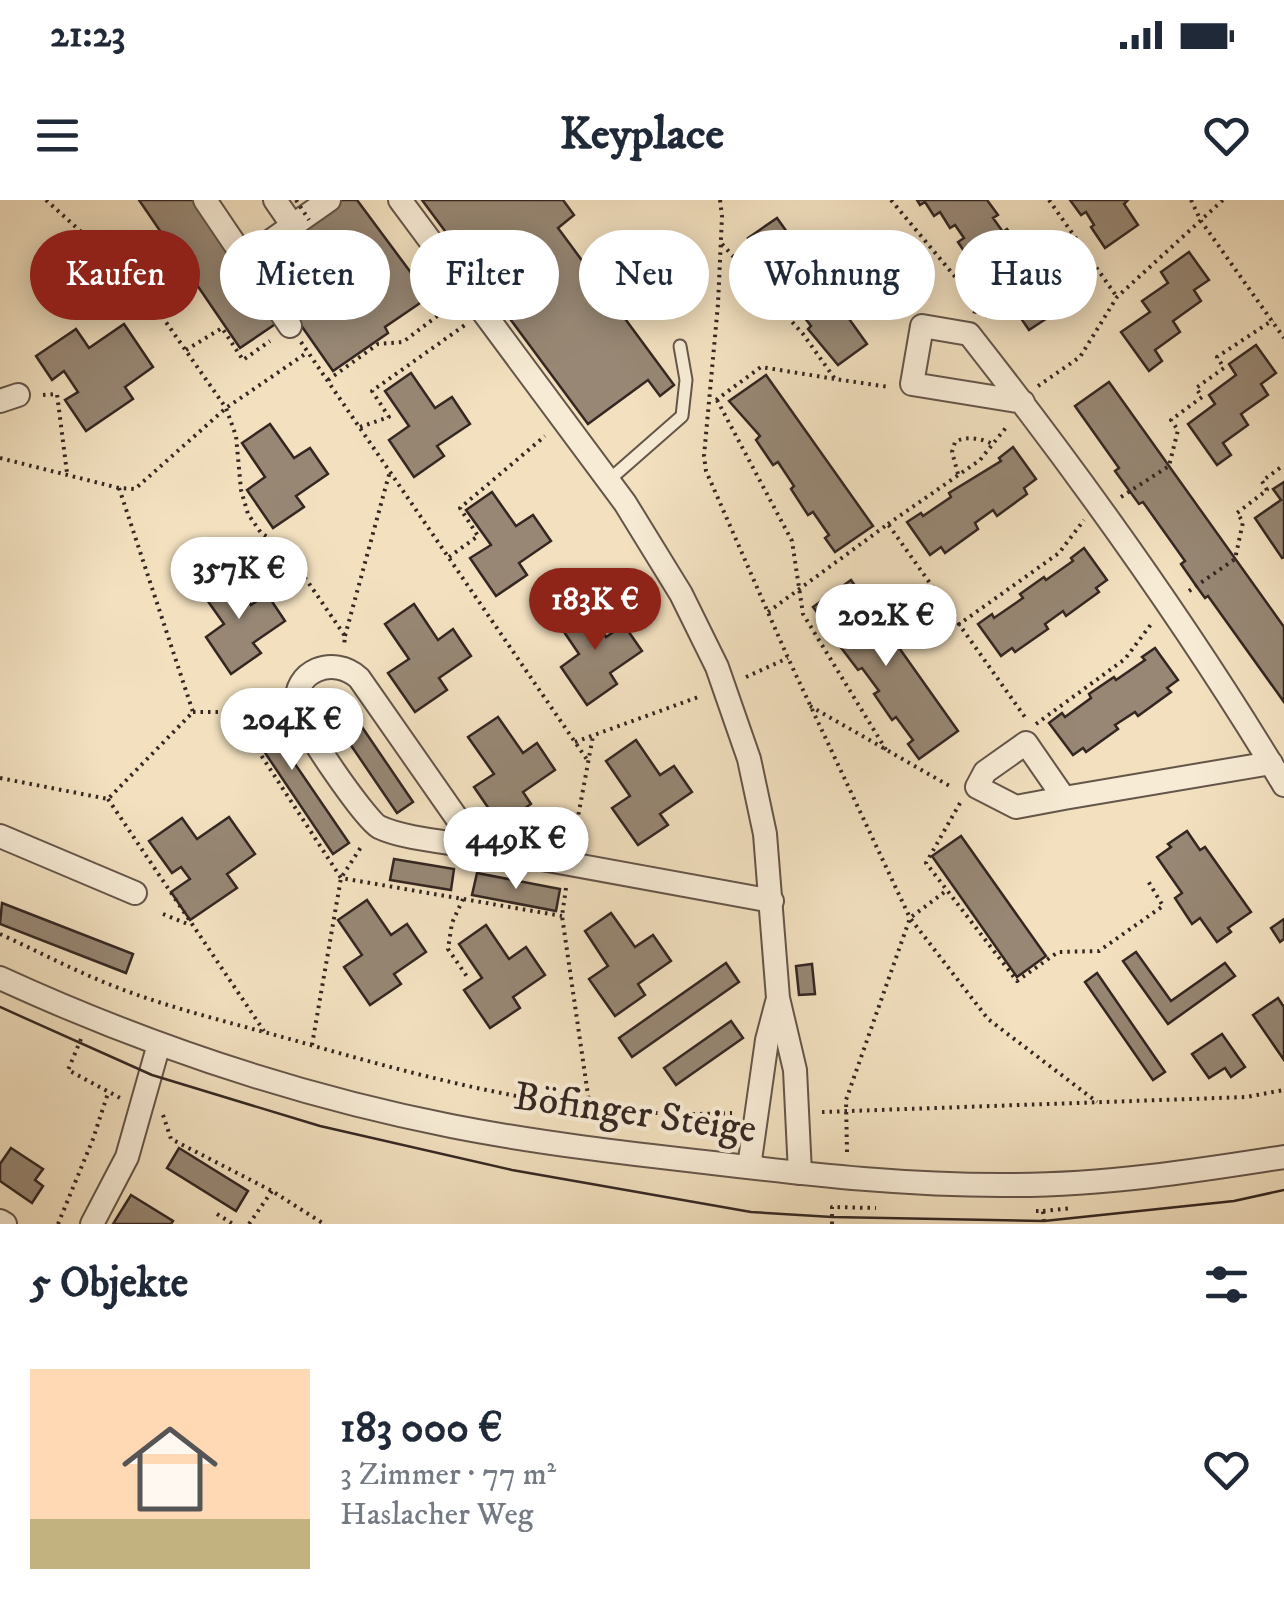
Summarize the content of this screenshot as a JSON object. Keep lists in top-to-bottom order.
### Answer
{
  "streets": {
    "street": ["Böfinger Steige"]
  },
  "page": {
    "status": "21:23",
    "header": "Keyplace",
    "chip": [
      "Kaufen",
      "Mieten",
      "Filter",
      "Neu",
      "Wohnung",
      "Haus"
    ],
    "price": [
      "357K €",
      "183K €",
      "202K €",
      "204K €",
      "449K €"
    ],
    "heading": "5 Objekte",
    "list": [
      {
        "name": "183 000 €",
        "note": "3 Zimmer · 77 m² · Haslacher Weg"
      }
    ]
  }
}
